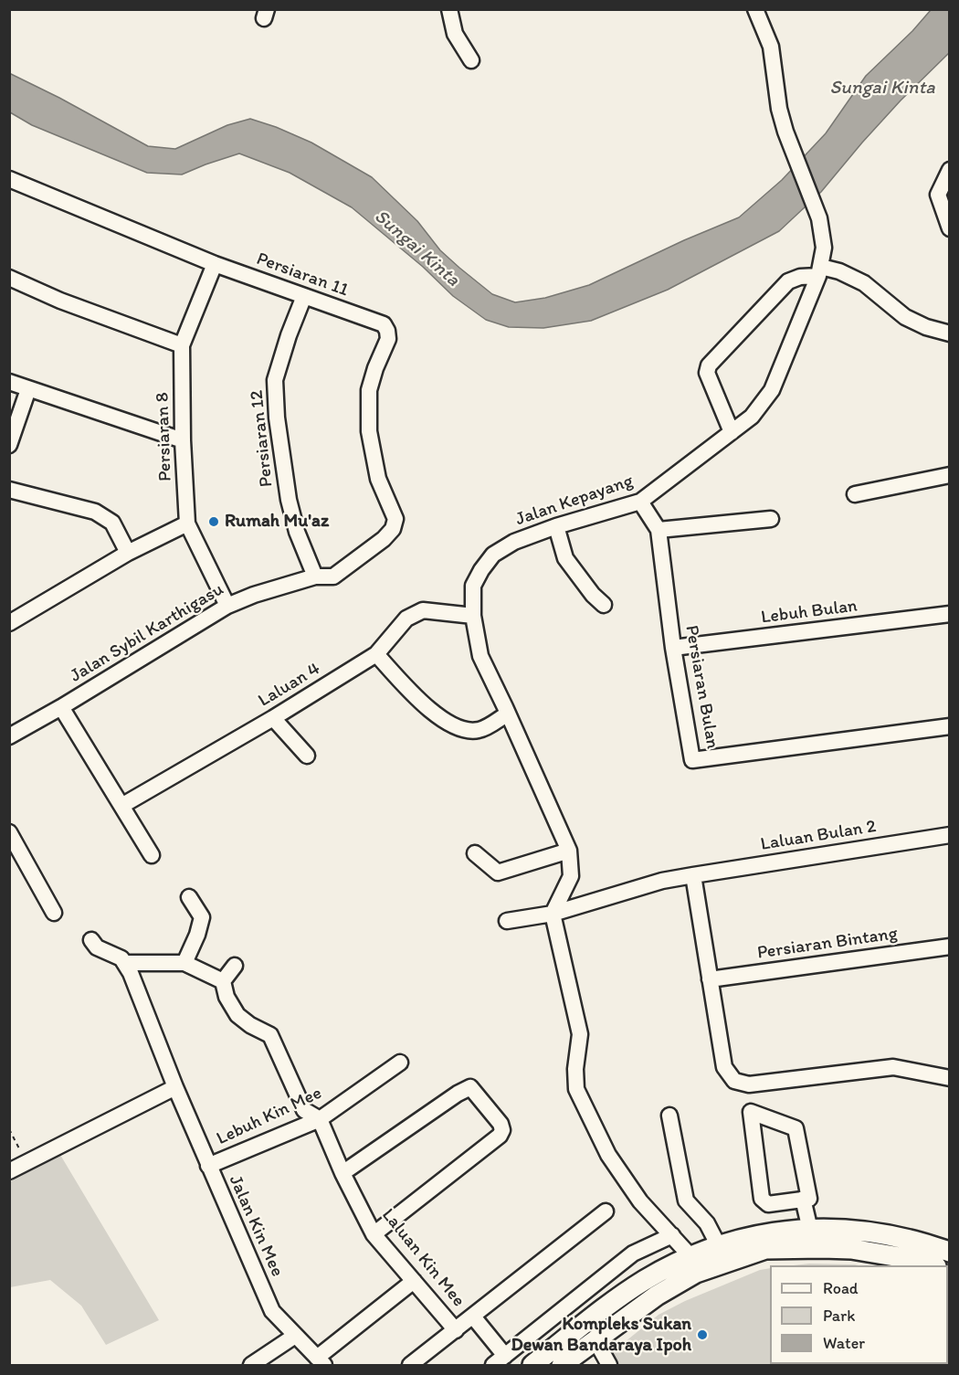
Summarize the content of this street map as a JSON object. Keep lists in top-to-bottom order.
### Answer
{
  "streets": {
    "street": [
      "Persiaran 11",
      "Persiaran 8",
      "Persiaran 12",
      "Jalan Kepayang",
      "Lebuh Bulan",
      "Jalan Sybil Karthigasu",
      "Laluan 4",
      "Persiaran Bulan",
      "Laluan Bulan 2",
      "Persiaran Bintang",
      "Lebuh Kin Mee",
      "Jalan Kin Mee",
      "Laluan Kin Mee"
    ]
  },
  "crossings": [
    ["Persiaran 11", "Persiaran 8"],
    ["Persiaran 11", "Persiaran 12"],
    ["Persiaran 11", "Jalan Sybil Karthigasu"],
    ["Persiaran 8", "Jalan Sybil Karthigasu"],
    ["Persiaran 12", "Jalan Sybil Karthigasu"],
    ["Jalan Kepayang", "Laluan 4"],
    ["Jalan Kepayang", "Persiaran Bulan"],
    ["Jalan Kepayang", "Laluan Bulan 2"],
    ["Lebuh Bulan", "Persiaran Bulan"],
    ["Lebuh Kin Mee", "Jalan Kin Mee"],
    ["Lebuh Kin Mee", "Laluan Kin Mee"]
  ],
  "water": ["Sungai Kinta"],
  "places": ["Rumah Mu'az", "Kompleks Sukan Dewan Bandaraya Ipoh"],
  "legend": ["Road", "Park", "Water"]
}
